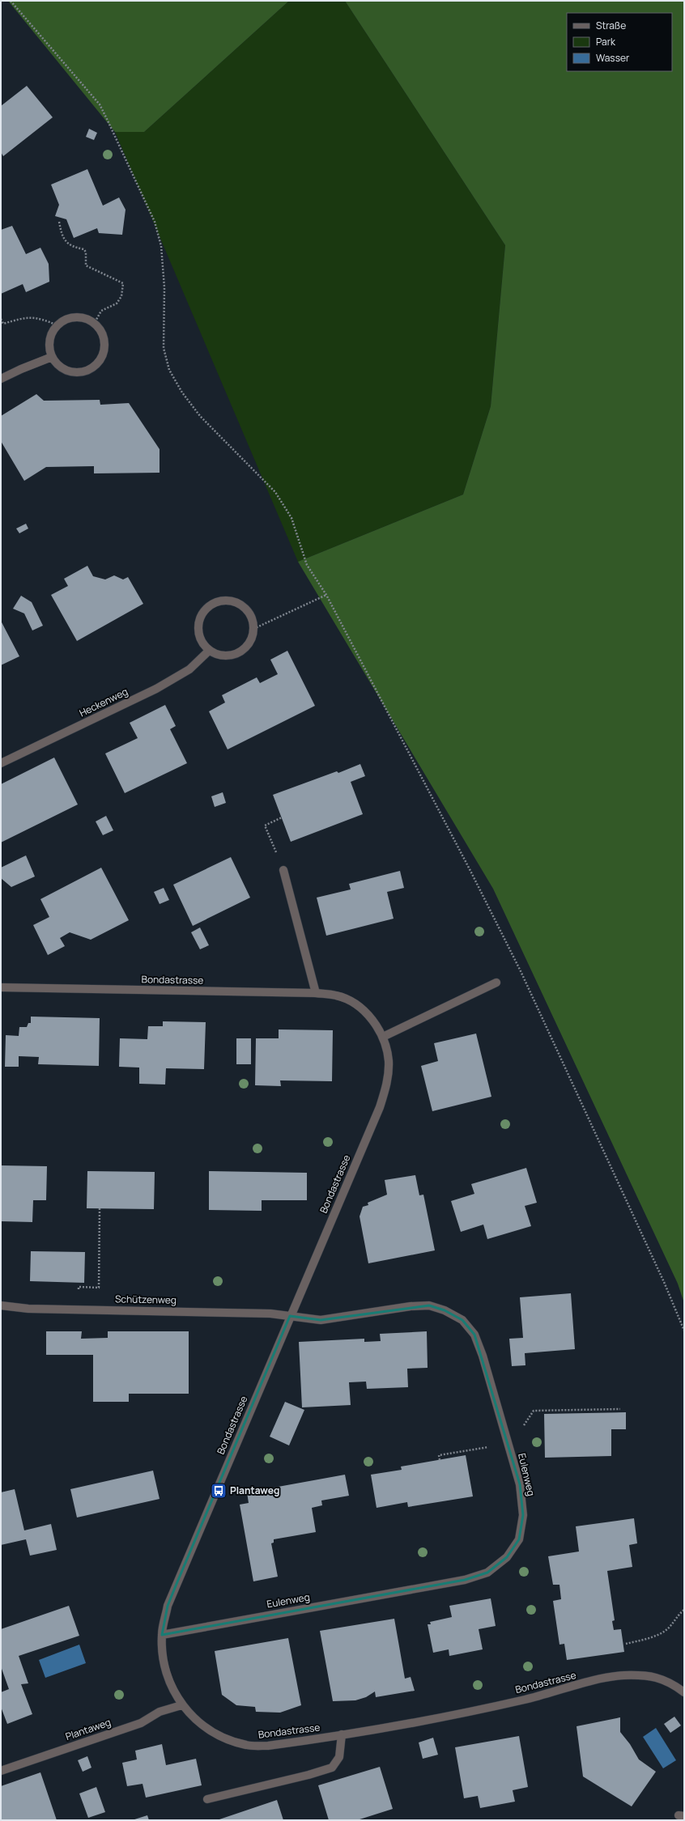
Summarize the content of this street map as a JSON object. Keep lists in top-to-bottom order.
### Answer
{
  "streets": {
    "street": [
      "Heckenweg",
      "Bondastrasse",
      "Schützenweg",
      "Eulenweg",
      "Plantaweg"
    ]
  },
  "crossings": [
    ["Bondastrasse", "Schützenweg"],
    ["Bondastrasse", "Eulenweg"],
    ["Bondastrasse", "Plantaweg"],
    ["Schützenweg", "Eulenweg"]
  ],
  "places": {
    "bus stop": ["Plantaweg"]
  },
  "legend": ["Straße", "Park", "Wasser"]
}
